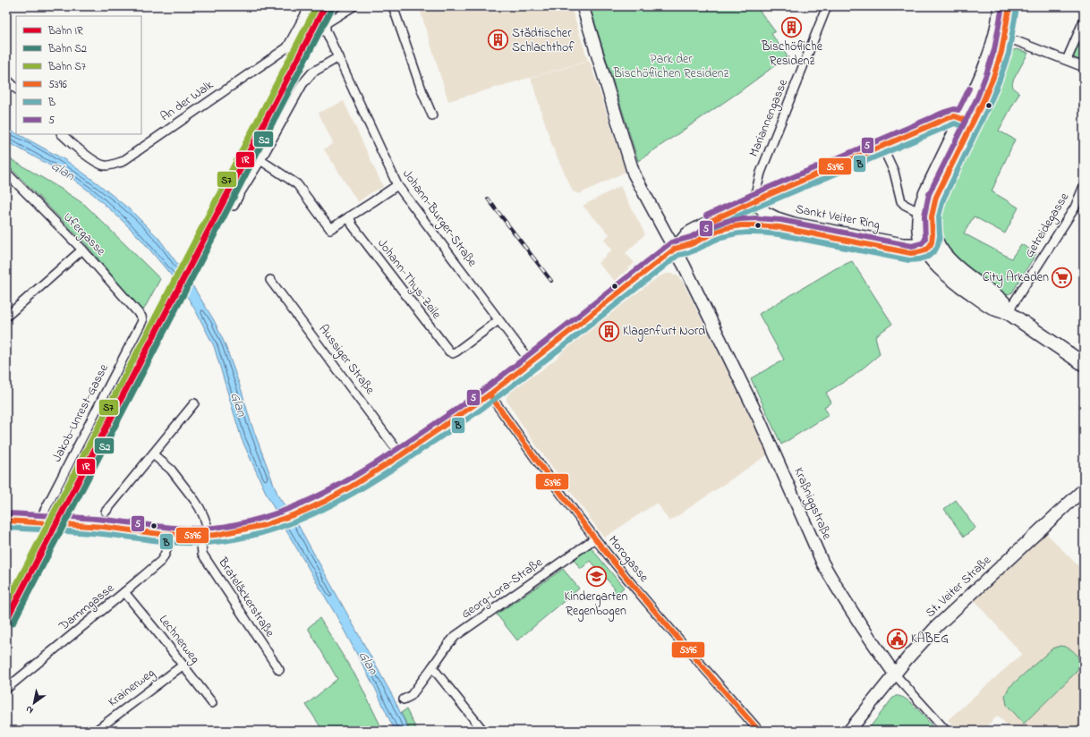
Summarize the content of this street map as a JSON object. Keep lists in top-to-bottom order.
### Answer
{
  "streets": {
    "main road": ["Sankt Veiter Ring", "Kraßniggstraße", "St. Veiter Straße"],
    "street": [
      "An der Walk",
      "Mariannengasse",
      "Johann-Burger-Straße",
      "Getreidegasse",
      "Ufergasse",
      "Johann-Thys-Zeile",
      "Aussiger Straße",
      "Jakob-Unrest-Gasse",
      "Morogasse",
      "Georg-Lora-Straße",
      "Brateläckerstraße",
      "Dammgasse",
      "Lechnerweg",
      "Krainerweg"
    ]
  },
  "crossings": [
    ["Mariannengasse", "Sankt Veiter Ring"],
    ["Sankt Veiter Ring", "Kraßniggstraße"],
    ["Johann-Burger-Straße", "Johann-Thys-Zeile"],
    ["Ufergasse", "Jakob-Unrest-Gasse"],
    ["Kraßniggstraße", "St. Veiter Straße"],
    ["Morogasse", "Georg-Lora-Straße"],
    ["Dammgasse", "Lechnerweg"],
    ["Lechnerweg", "Krainerweg"]
  ],
  "water": ["Glan"],
  "parks": ["Park der Bischöflichen Residenz"],
  "places": {
    "building": ["Bischöfliche Residenz", "Städtischer Schlachthof", "Klagenfurt Nord"],
    "supermarket": ["City Arkaden"],
    "school or university": ["Kindergarten Regenbogen"],
    "public building": ["KABEG"]
  },
  "lines": [
    "rail line IR",
    "rail line S7",
    "transit line 5396",
    "transit line 5",
    "transit line B",
    "rail line S2"
  ],
  "legend": [
    "Bahn IR",
    "Bahn S2",
    "Bahn S7",
    "5396",
    "B",
    "5"
  ],
  "north": "bottom left"
}
